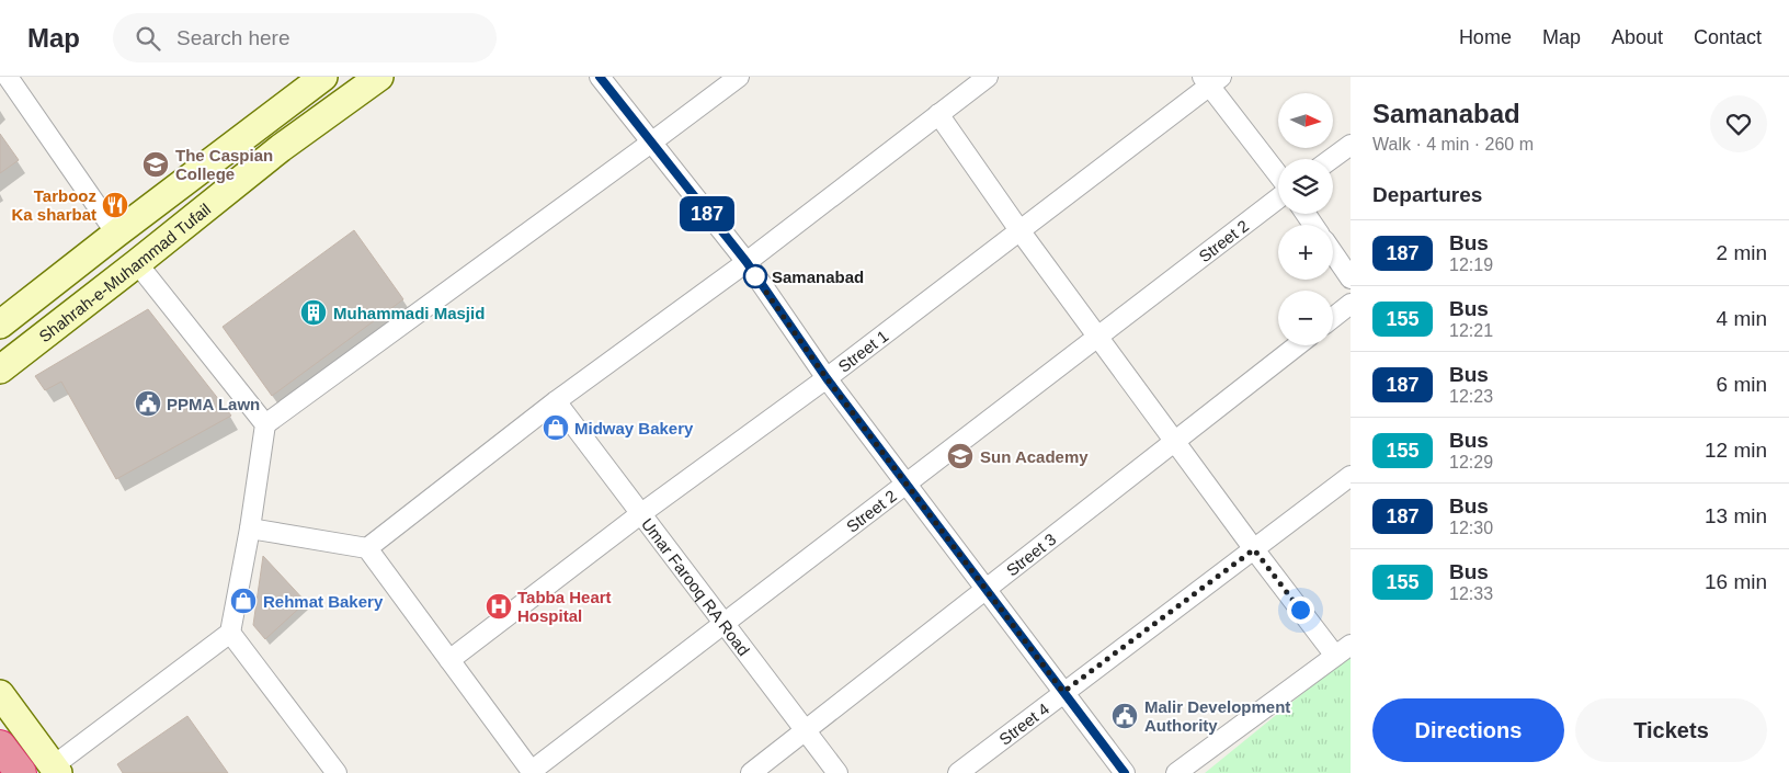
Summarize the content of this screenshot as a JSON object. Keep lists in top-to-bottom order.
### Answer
{
  "streets": {
    "main road": ["Shahrah-e-Muhammad Tufail"],
    "street": [
      "Street 2",
      "Street 1",
      "Street 3",
      "Umar Farooq RA Road",
      "Street 4"
    ]
  },
  "crossings": [
    ["Street 2", "Umar Farooq RA Road"],
    ["Street 1", "Umar Farooq RA Road"],
    ["Street 3", "Umar Farooq RA Road"]
  ],
  "places": {
    "school or university": ["The Caspian College", "Sun Academy"],
    "restaurant": ["Tarbooz Ka sharbat"],
    "other": ["Samanabad"],
    "building": ["Muhammadi Masjid"],
    "public building": ["PPMA Lawn", "Malir Development Authority"],
    "shop": ["Midway Bakery", "Rehmat Bakery"],
    "hospital": ["Tabba Heart Hospital"]
  },
  "lines": ["bus line 187"],
  "north": "right",
  "page": {
    "header": "Map",
    "search": "Search here",
    "nav": [
      "Home",
      "Map",
      "About",
      "Contact"
    ],
    "on_map": "187",
    "heading": [
      ["Samanabad", "Walk · 4 min · 260 m"],
      "Departures"
    ],
    "map_buttons": ["+", "−"],
    "list": [
      {
        "mark": "187",
        "name": "Bus",
        "note": "12:19",
        "value": "2 min"
      },
      {
        "mark": "155",
        "name": "Bus",
        "note": "12:21",
        "value": "4 min"
      },
      {
        "mark": "187",
        "name": "Bus",
        "note": "12:23",
        "value": "6 min"
      },
      {
        "mark": "155",
        "name": "Bus",
        "note": "12:29",
        "value": "12 min"
      },
      {
        "mark": "187",
        "name": "Bus",
        "note": "12:30",
        "value": "13 min"
      },
      {
        "mark": "155",
        "name": "Bus",
        "note": "12:33",
        "value": "16 min"
      }
    ],
    "buttons": ["Directions", "Tickets"]
  }
}
